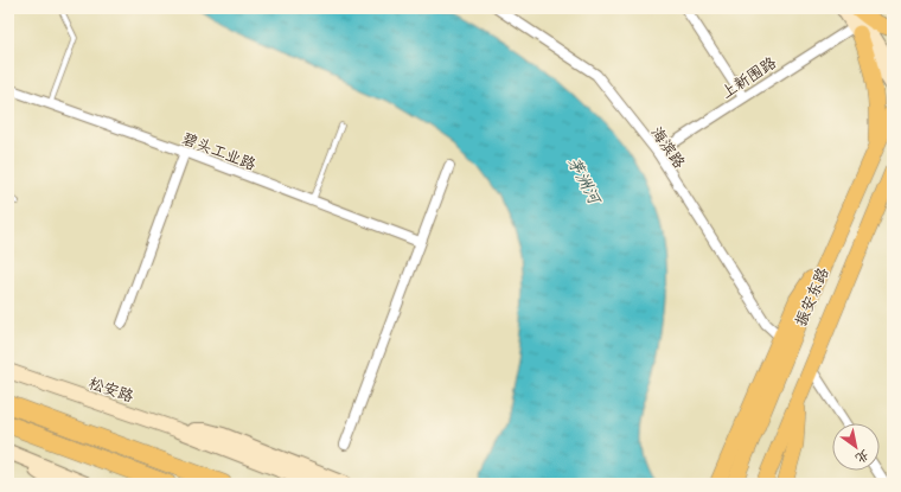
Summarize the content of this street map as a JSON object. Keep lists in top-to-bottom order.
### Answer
{
  "streets": {
    "main road": ["振安东路", "松安路"],
    "street": ["上新围路", "海滨路", "碧头工业路"]
  },
  "crossings": [
    ["上新围路", "海滨路"]
  ],
  "water": ["茅洲河"],
  "north": "bottom right"
}
